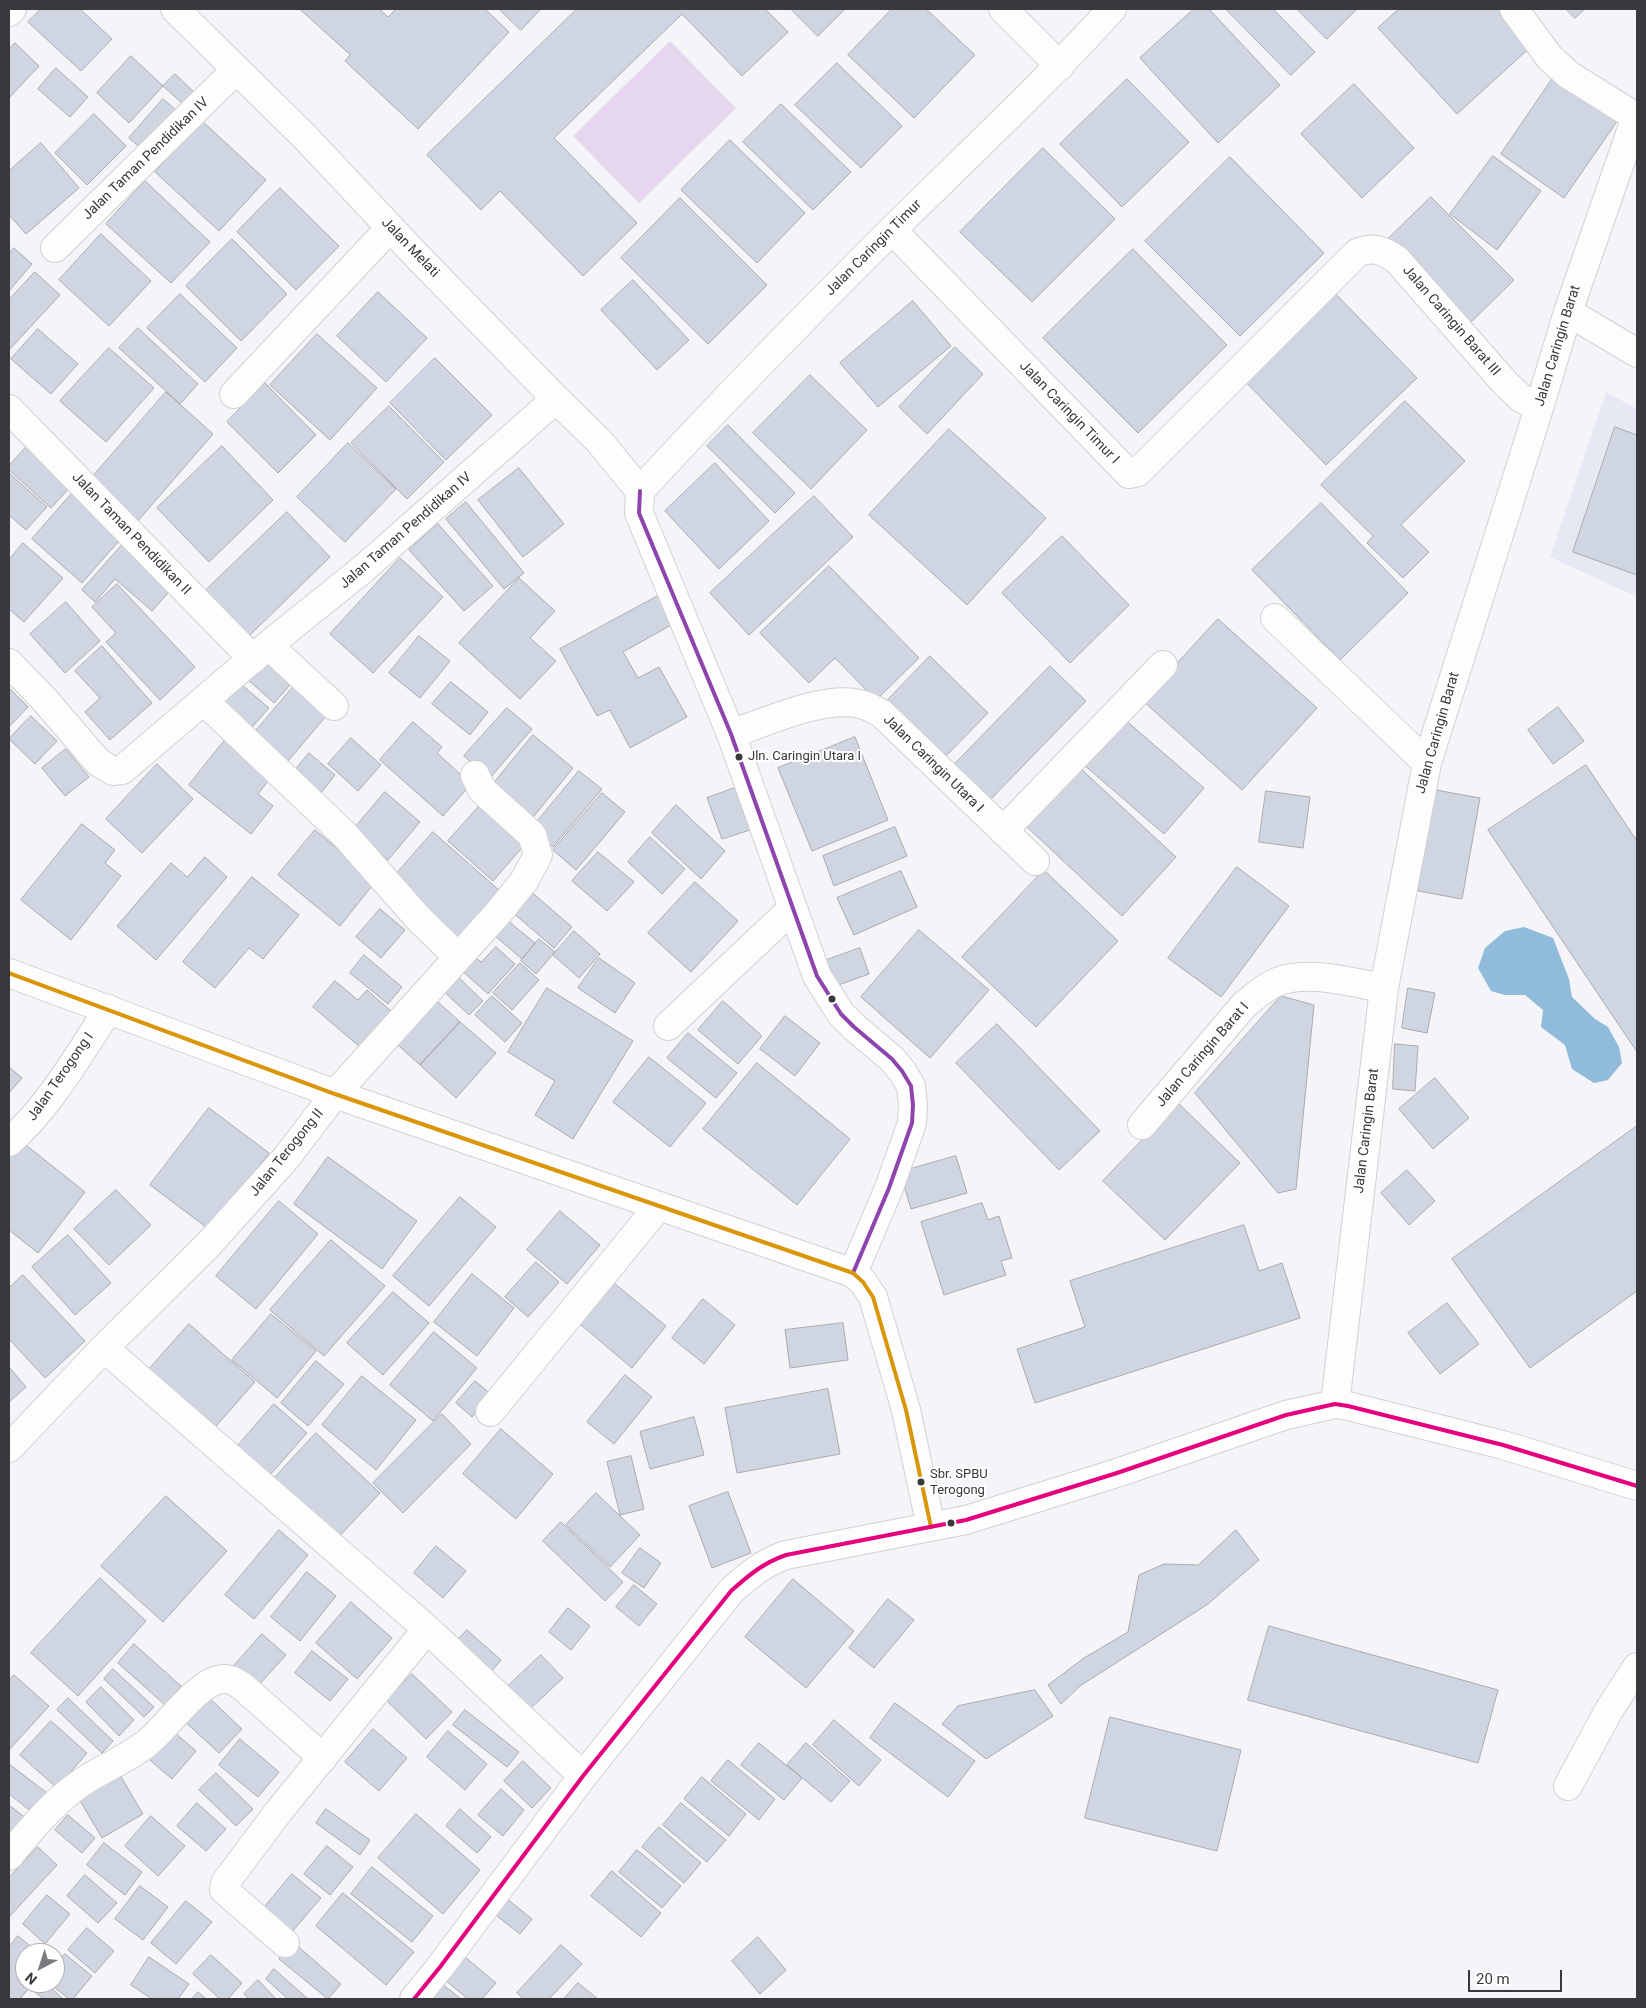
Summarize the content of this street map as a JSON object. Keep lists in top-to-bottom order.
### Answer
{
  "streets": {
    "street": [
      "Jalan Taman Pendidikan IV",
      "Jalan Melati",
      "Jalan Caringin Timur",
      "Jalan Caringin Barat III",
      "Jalan Caringin Barat",
      "Jalan Caringin Timur I",
      "Jalan Taman Pendidikan II",
      "Jalan Caringin Utara I",
      "Jalan Caringin Barat I",
      "Jalan Terogong I",
      "Jalan Terogong II"
    ]
  },
  "crossings": [
    ["Jalan Taman Pendidikan IV", "Jalan Melati"],
    ["Jalan Taman Pendidikan IV", "Jalan Taman Pendidikan II"],
    ["Jalan Melati", "Jalan Caringin Timur"],
    ["Jalan Caringin Timur", "Jalan Caringin Timur I"],
    ["Jalan Caringin Barat III", "Jalan Caringin Barat"],
    ["Jalan Caringin Barat III", "Jalan Caringin Timur I"],
    ["Jalan Caringin Barat", "Jalan Caringin Barat I"]
  ],
  "places": ["Jln. Caringin Utara I", "Sbr. SPBU Terogong"],
  "scale_bar": "20 m",
  "north": "bottom left"
}
